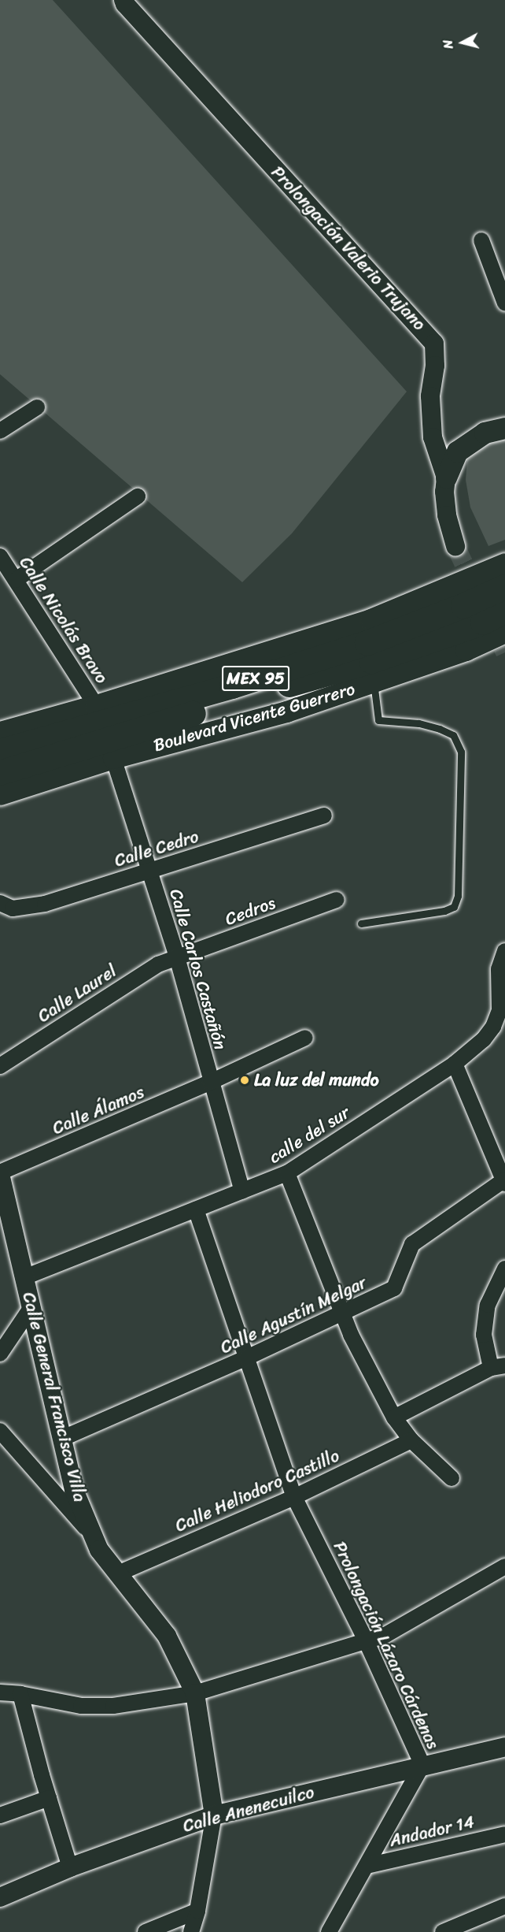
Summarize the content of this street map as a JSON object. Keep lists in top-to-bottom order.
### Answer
{
  "streets": {
    "highway": ["MEX 95", "Boulevard Vicente Guerrero"],
    "street": [
      "Prolongación Valerio Trujano",
      "Calle Nicolás Bravo",
      "Calle Cedro",
      "Cedros",
      "Calle Carlos Castañón",
      "Calle Laurel",
      "Calle Álamos",
      "calle del sur",
      "Calle Agustín Melgar",
      "Calle General Francisco Villa",
      "Calle Heliodoro Castillo",
      "Prolongación Lázaro Cárdenas",
      "Calle Anenecuilco",
      "Andador 14"
    ]
  },
  "crossings": [
    ["Boulevard Vicente Guerrero", "Calle Carlos Castañón"],
    ["Calle Cedro", "Calle Carlos Castañón"],
    ["Cedros", "Calle Carlos Castañón"],
    ["Cedros", "Calle Laurel"],
    ["Calle Carlos Castañón", "Calle Laurel"],
    ["Calle Carlos Castañón", "Calle Álamos"],
    ["Calle Carlos Castañón", "calle del sur"],
    ["Calle Álamos", "Calle General Francisco Villa"],
    ["calle del sur", "Calle General Francisco Villa"],
    ["calle del sur", "Prolongación Lázaro Cárdenas"],
    ["Calle Agustín Melgar", "Calle General Francisco Villa"],
    ["Calle Agustín Melgar", "Prolongación Lázaro Cárdenas"],
    ["Calle General Francisco Villa", "Calle Heliodoro Castillo"],
    ["Calle General Francisco Villa", "Calle Anenecuilco"],
    ["Calle Heliodoro Castillo", "Prolongación Lázaro Cárdenas"],
    ["Prolongación Lázaro Cárdenas", "Calle Anenecuilco"],
    ["Prolongación Lázaro Cárdenas", "Andador 14"]
  ],
  "places": ["La luz del mundo"],
  "north": "left"
}
